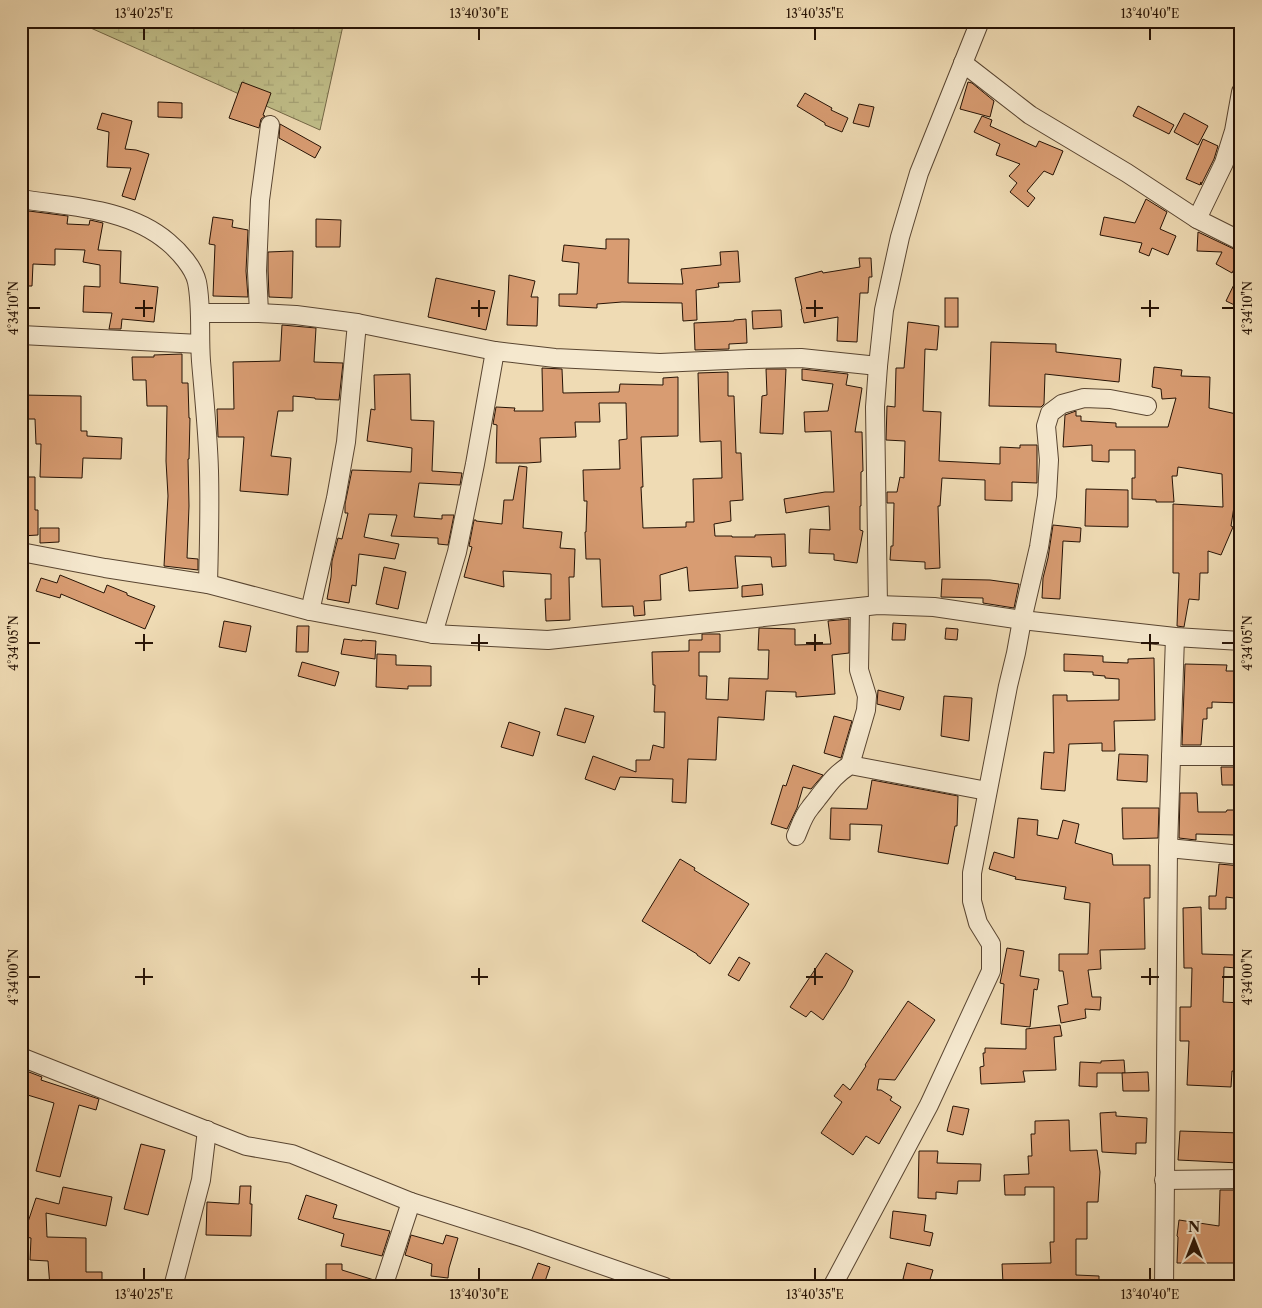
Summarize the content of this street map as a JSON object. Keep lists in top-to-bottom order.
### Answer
{
  "north": "top",
  "coordinates": [
    "13°40'25\"E",
    "13°40'30\"E",
    "13°40'35\"E",
    "13°40'40\"E",
    "4°34'10\"N",
    "4°34'05\"N",
    "4°34'00\"N"
  ]
}
